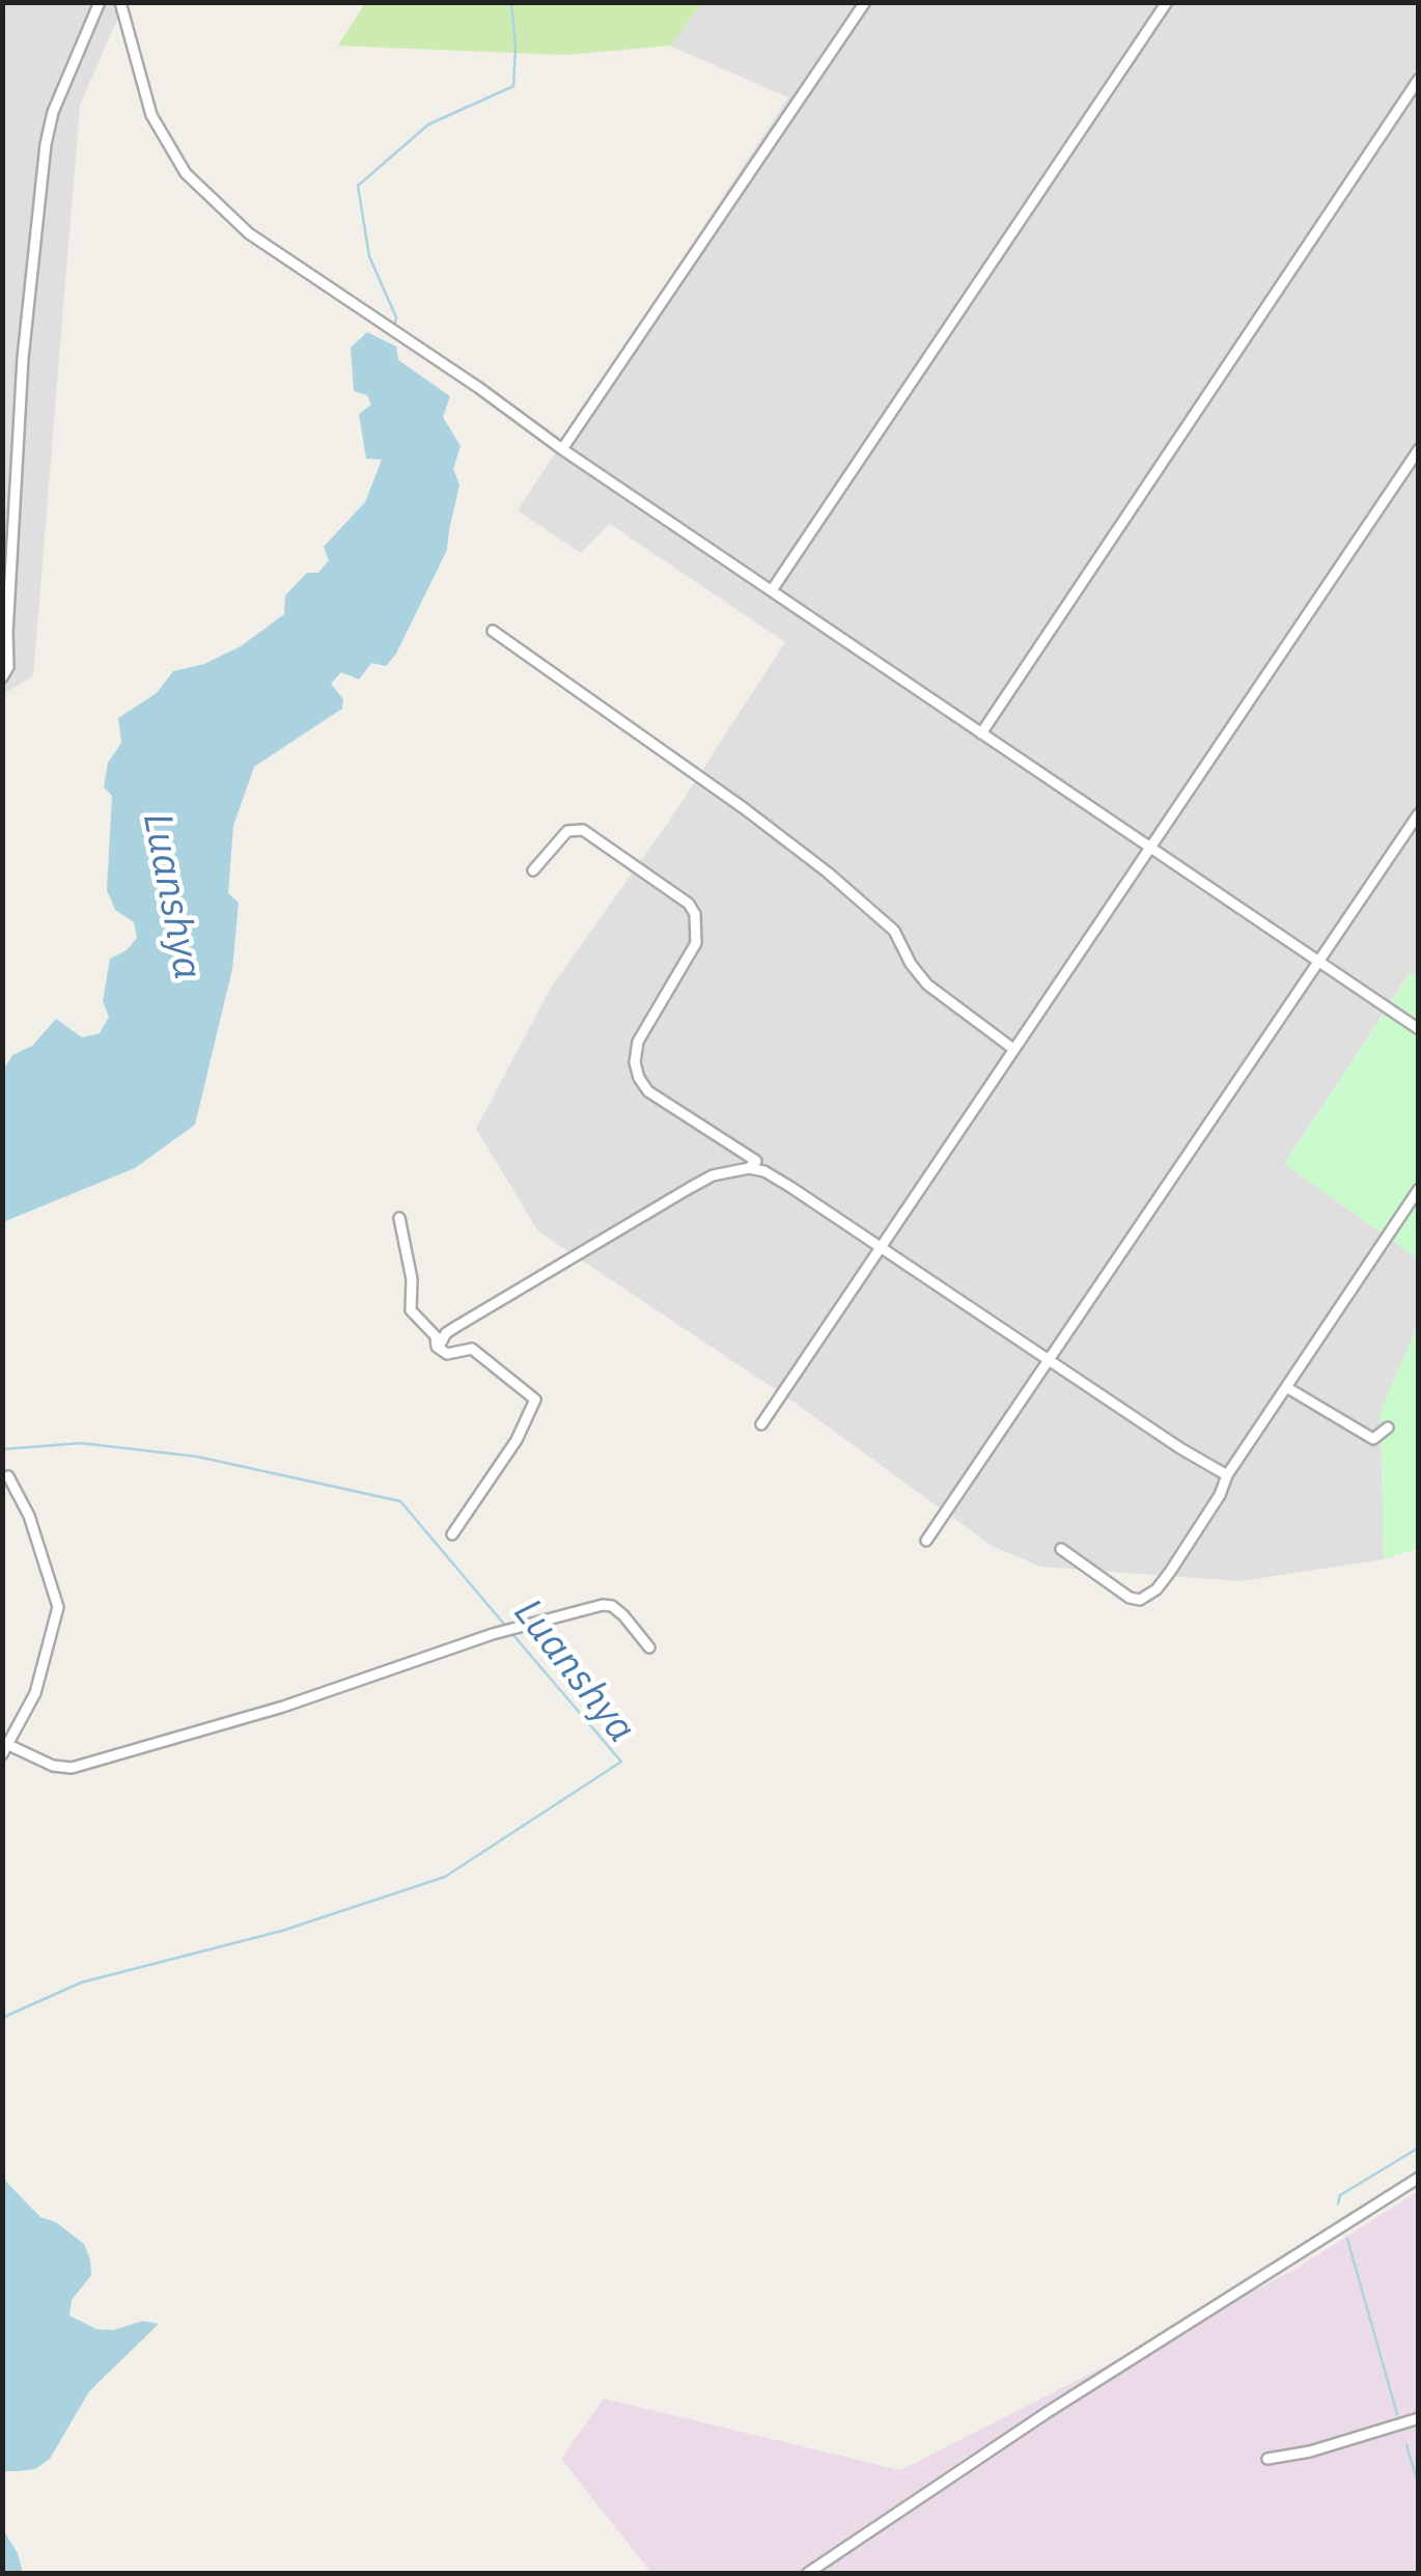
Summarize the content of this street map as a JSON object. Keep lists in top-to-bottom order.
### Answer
{
  "water": ["Luanshya"]
}
